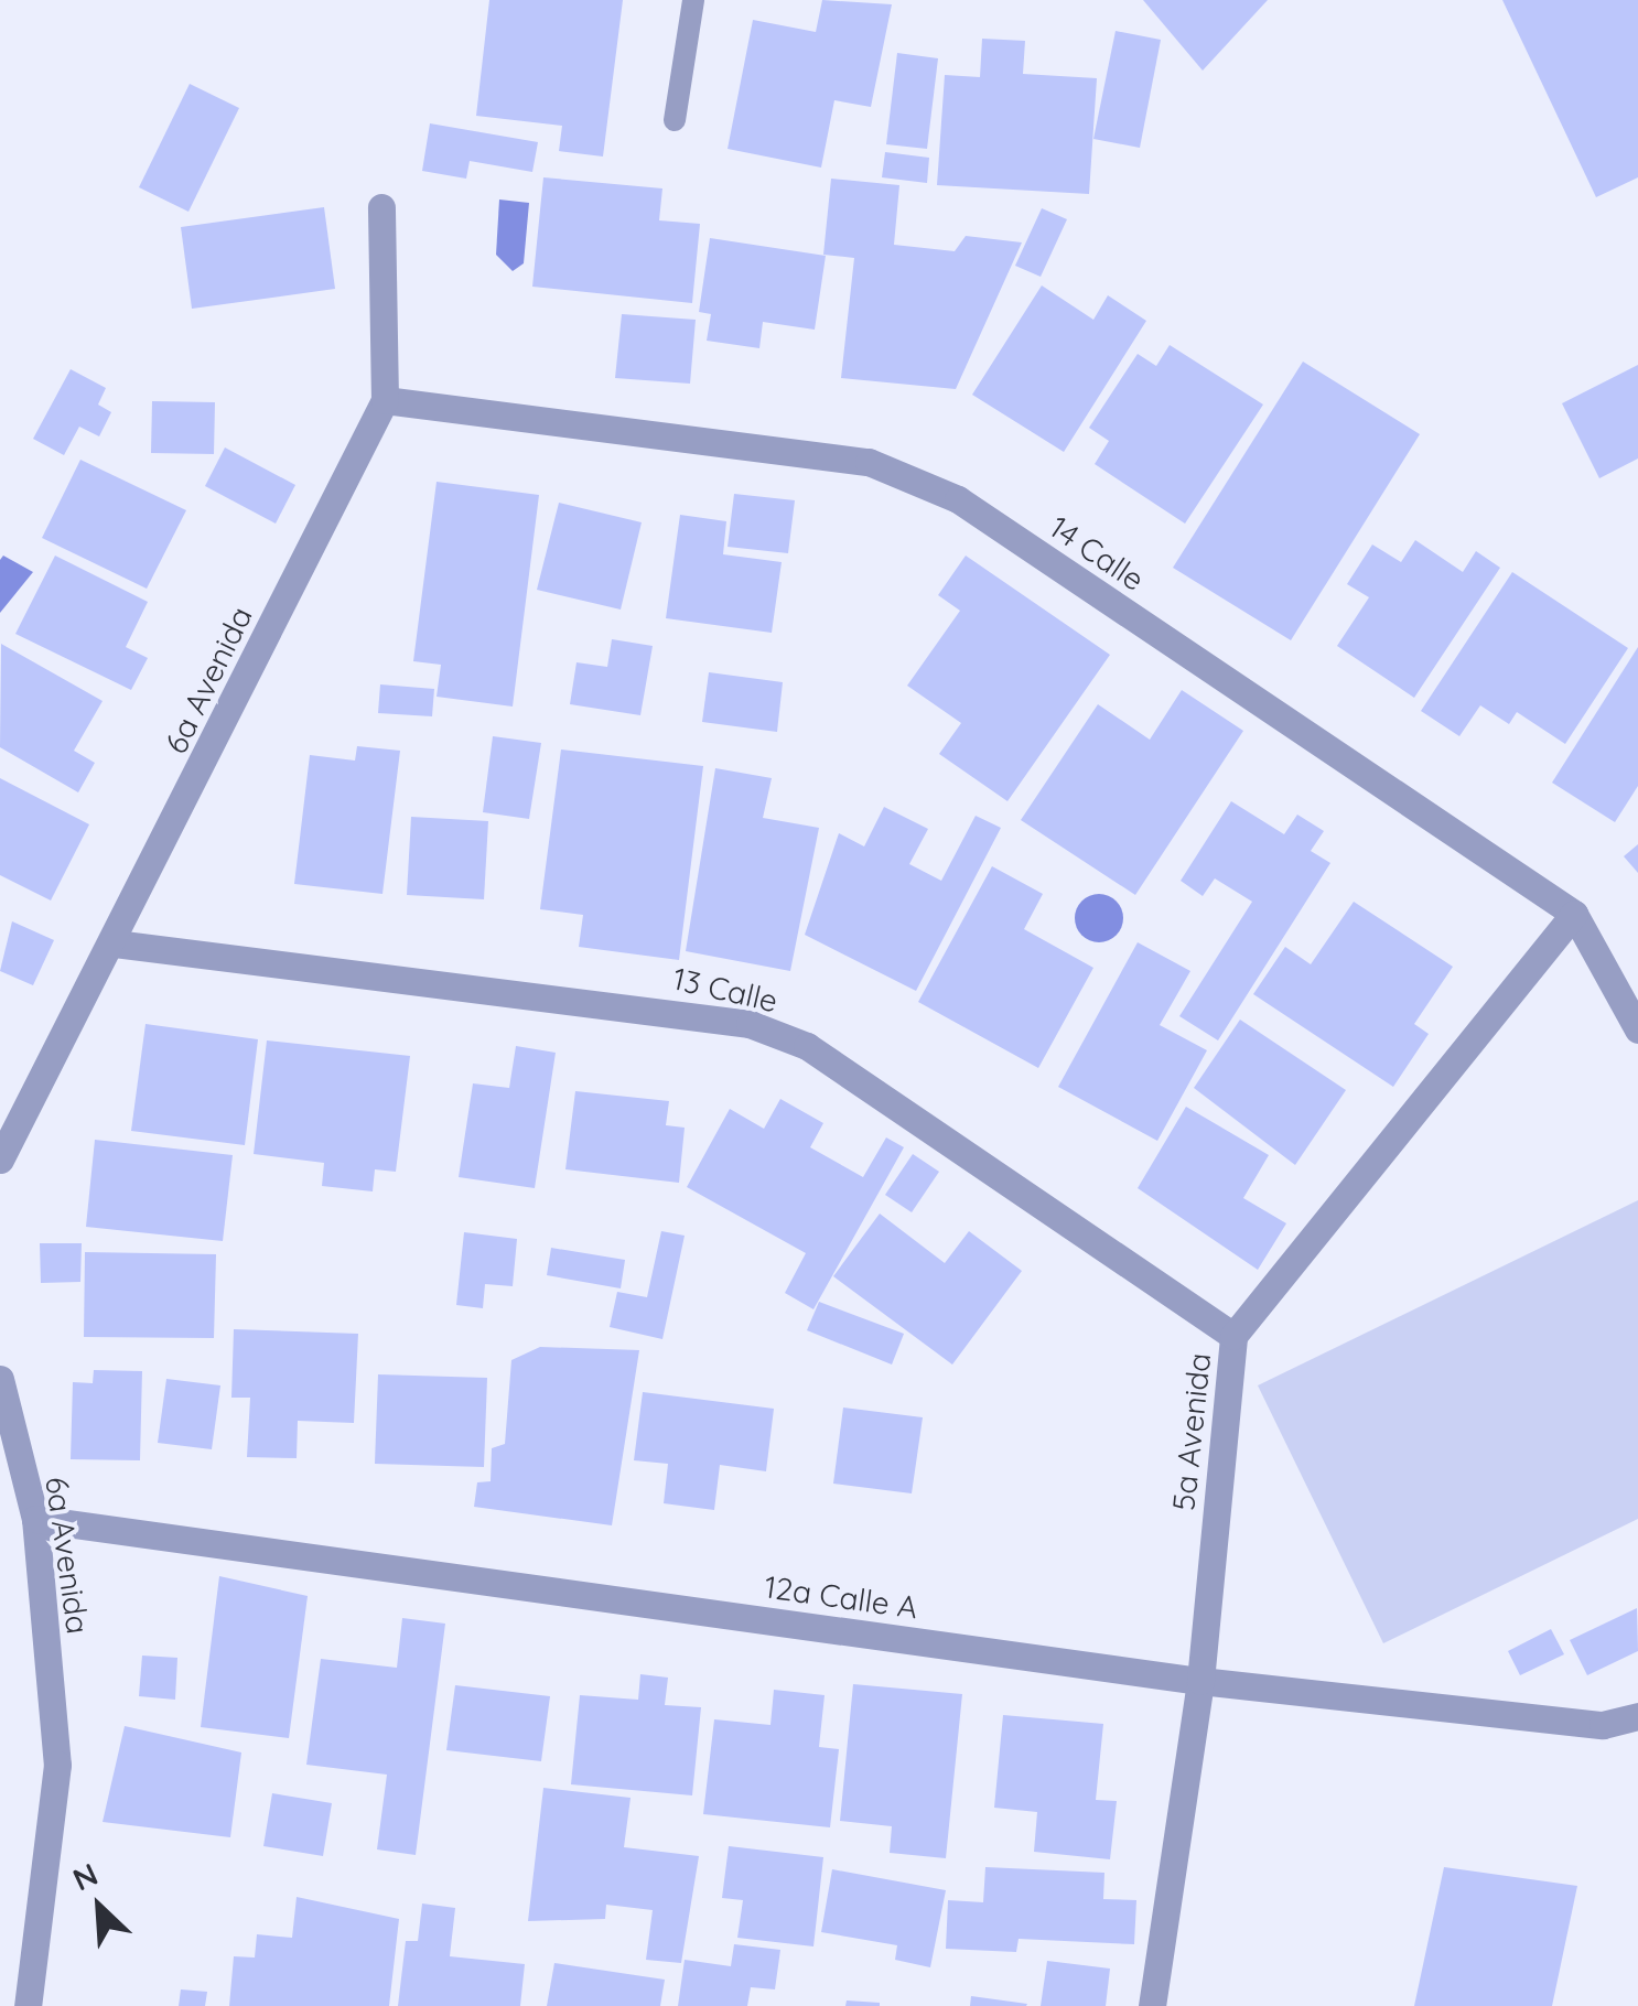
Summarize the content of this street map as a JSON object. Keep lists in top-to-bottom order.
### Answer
{
  "streets": {
    "street": [
      "14 Calle",
      "6a Avenida",
      "13 Calle",
      "5a Avenida",
      "12a Calle A"
    ]
  },
  "crossings": [
    ["14 Calle", "6a Avenida"],
    ["14 Calle", "5a Avenida"],
    ["6a Avenida", "13 Calle"],
    ["6a Avenida", "12a Calle A"],
    ["13 Calle", "5a Avenida"],
    ["5a Avenida", "12a Calle A"]
  ],
  "north": "top left"
}
